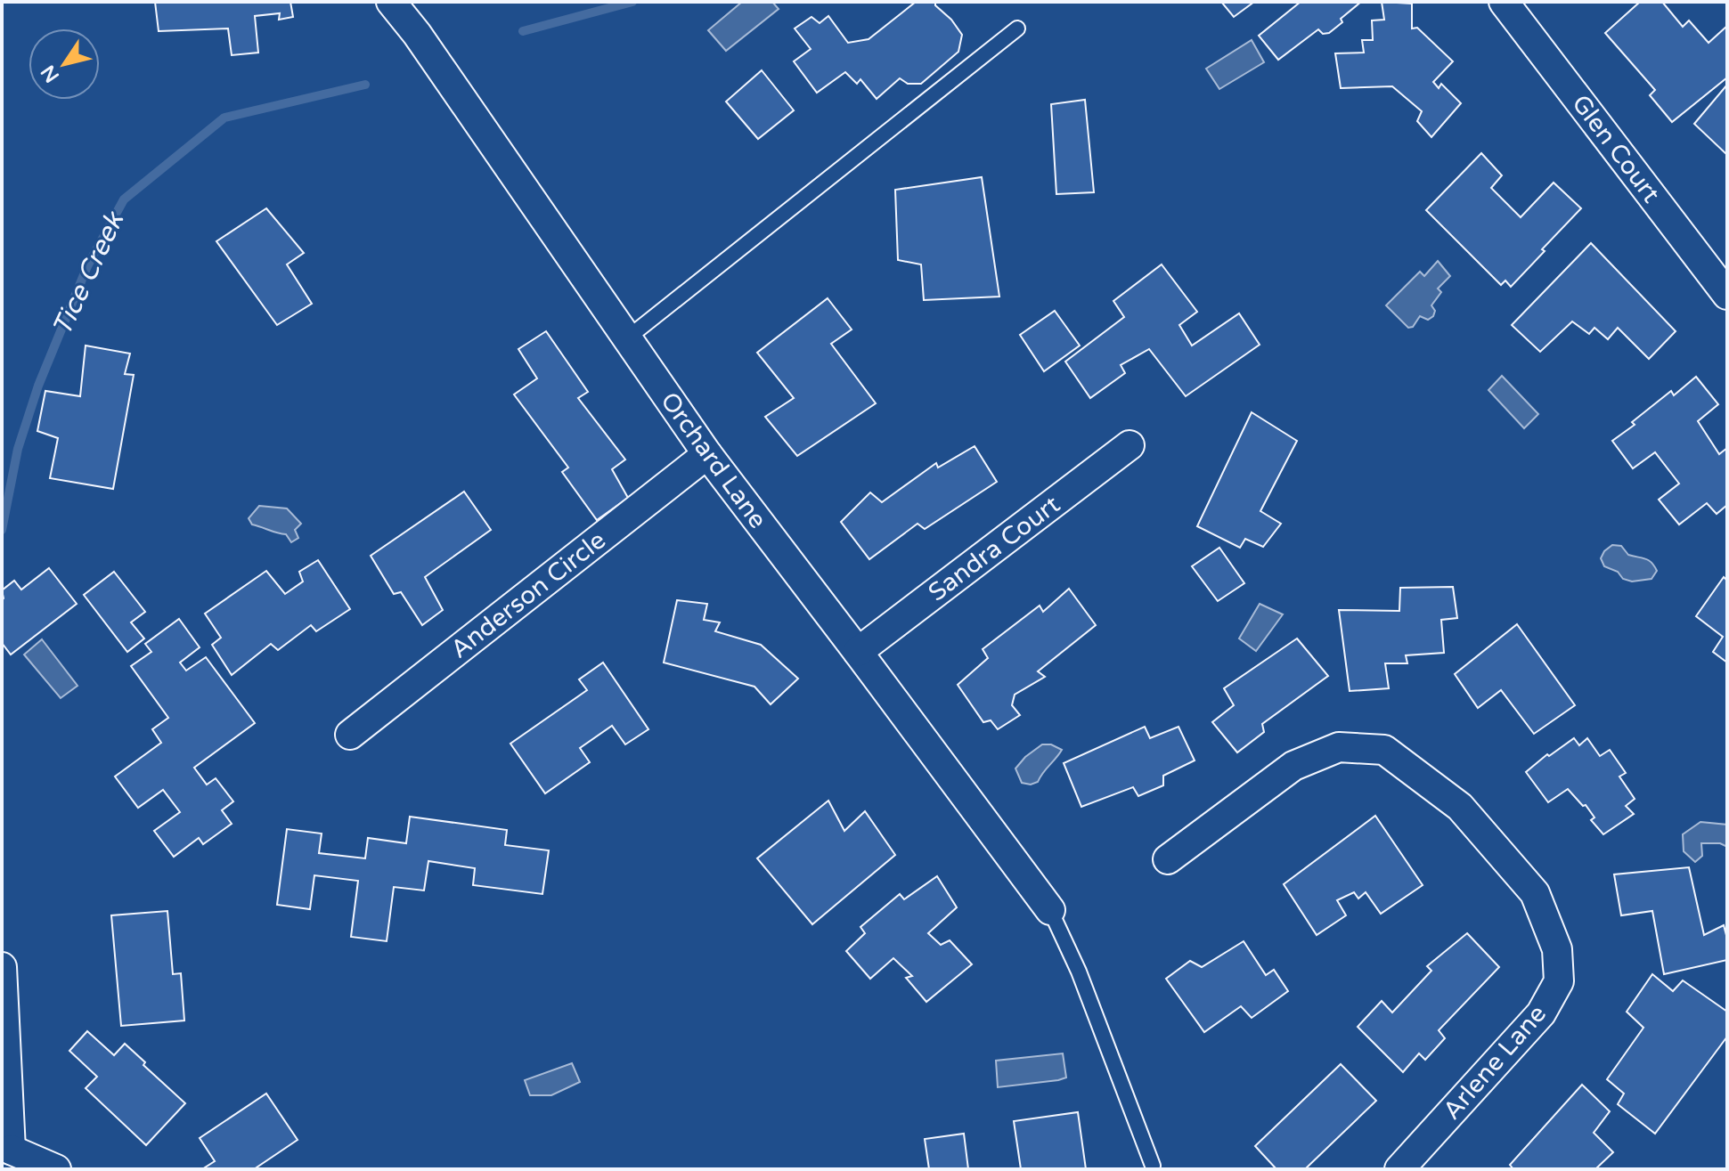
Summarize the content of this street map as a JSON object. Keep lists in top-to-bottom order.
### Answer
{
  "streets": {
    "street": [
      "Glen Court",
      "Orchard Lane",
      "Sandra Court",
      "Anderson Circle",
      "Arlene Lane"
    ]
  },
  "crossings": [
    ["Orchard Lane", "Sandra Court"],
    ["Orchard Lane", "Anderson Circle"]
  ],
  "water": ["Tice Creek"],
  "north": "bottom left"
}
